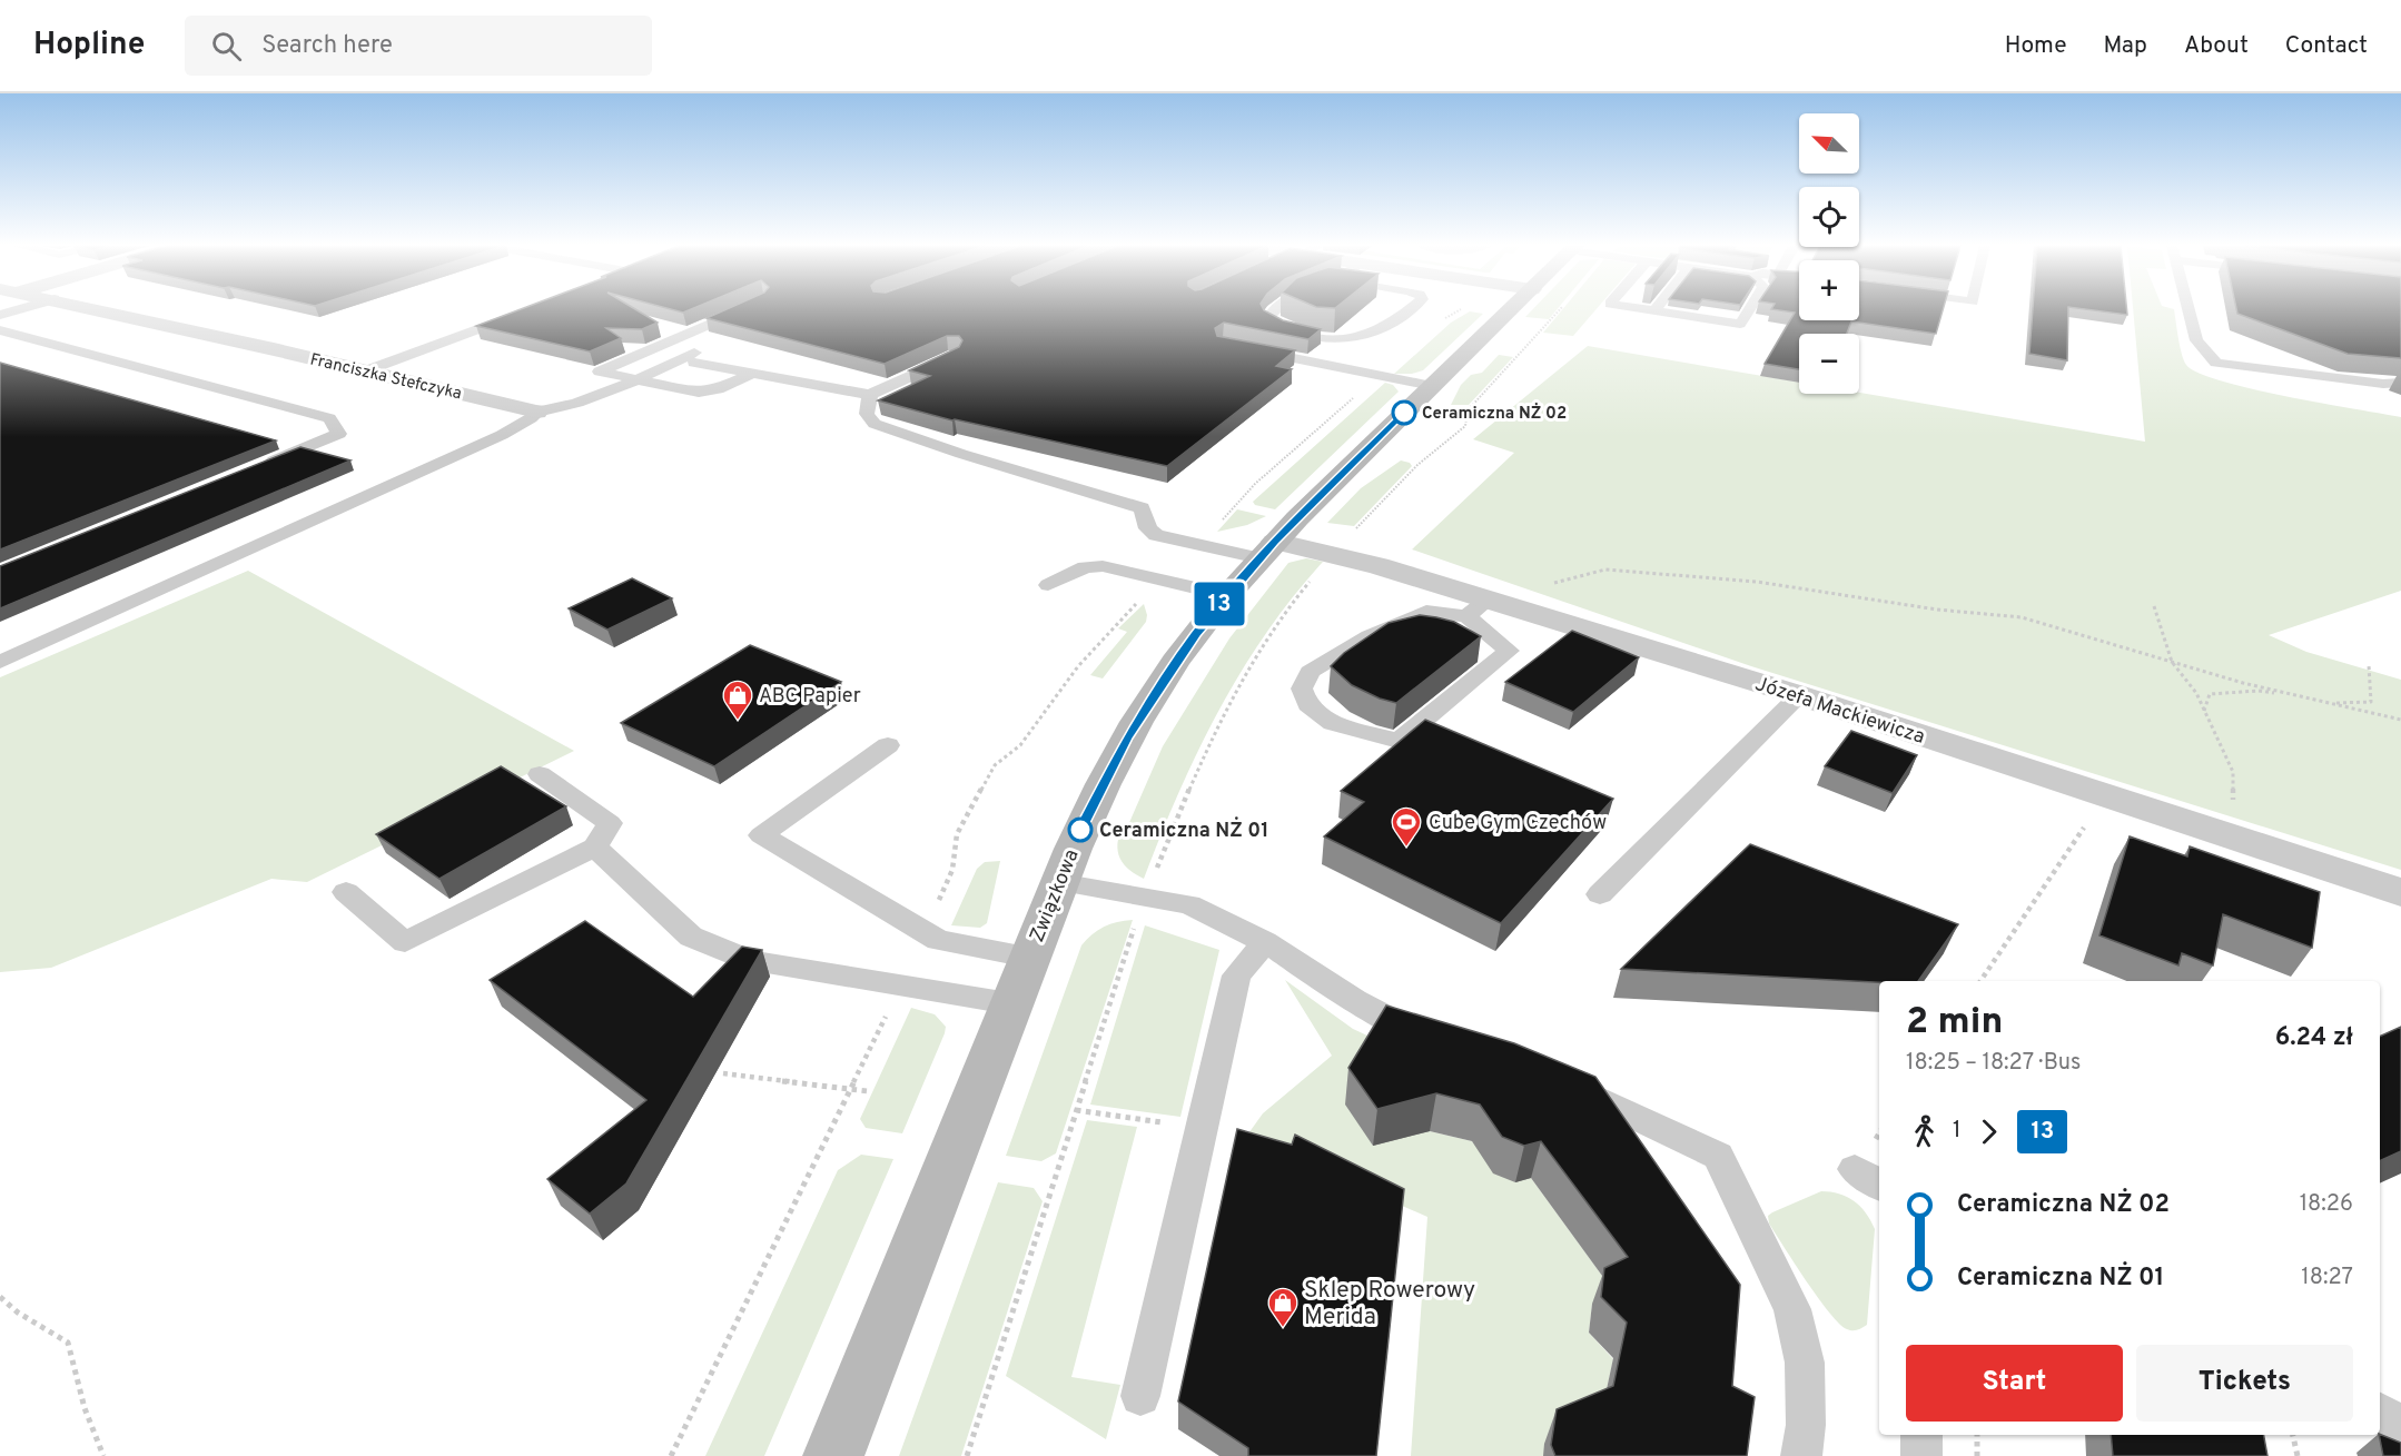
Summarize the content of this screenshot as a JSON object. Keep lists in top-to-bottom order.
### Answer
{
  "streets": {
    "street": ["Franciszka Stefczyka", "Józefa Mackiewicza", "Związkowa"]
  },
  "crossings": [
    ["Józefa Mackiewicza", "Związkowa"]
  ],
  "places": {
    "other": ["Ceramiczna NŻ 02", "Ceramiczna NŻ 01"],
    "shop": ["ABC Papier", "Sklep Rowerowy Merida"],
    "sports": ["Cube Gym Czechów"]
  },
  "lines": ["bus line 13"],
  "north": "top left",
  "page": {
    "header": "Hopline",
    "search": "Search here",
    "nav": [
      "Home",
      "Map",
      "About",
      "Contact"
    ],
    "on_map": "13",
    "map_buttons": ["+", "−"],
    "heading": ["2 min", "18:25 – 18:27 · Bus", "6.24 zł"],
    "legs": ["1", "13"],
    "list": [
      {
        "name": "Ceramiczna NŻ 02",
        "value": "18:26"
      },
      {
        "name": "Ceramiczna NŻ 01",
        "value": "18:27"
      }
    ],
    "buttons": ["Start", "Tickets"]
  }
}
